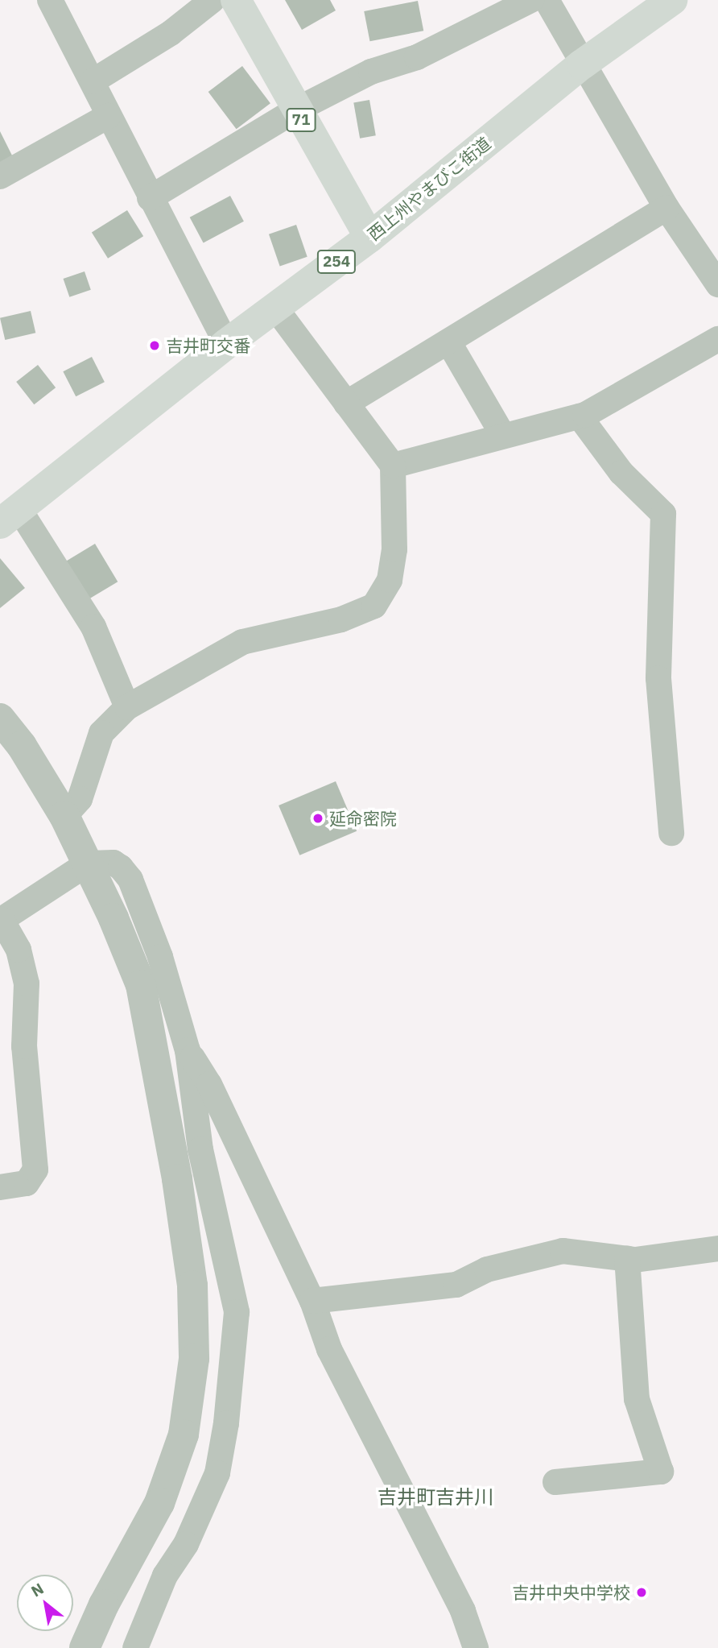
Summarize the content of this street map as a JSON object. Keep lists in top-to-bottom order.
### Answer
{
  "streets": {
    "main road": ["71", "西上州やまびこ街道", "254"]
  },
  "crossings": [
    ["71", "西上州やまびこ街道"]
  ],
  "districts": ["吉井町吉井川"],
  "places": ["吉井町交番", "延命密院", "吉井中央中学校"],
  "north": "top left"
}
